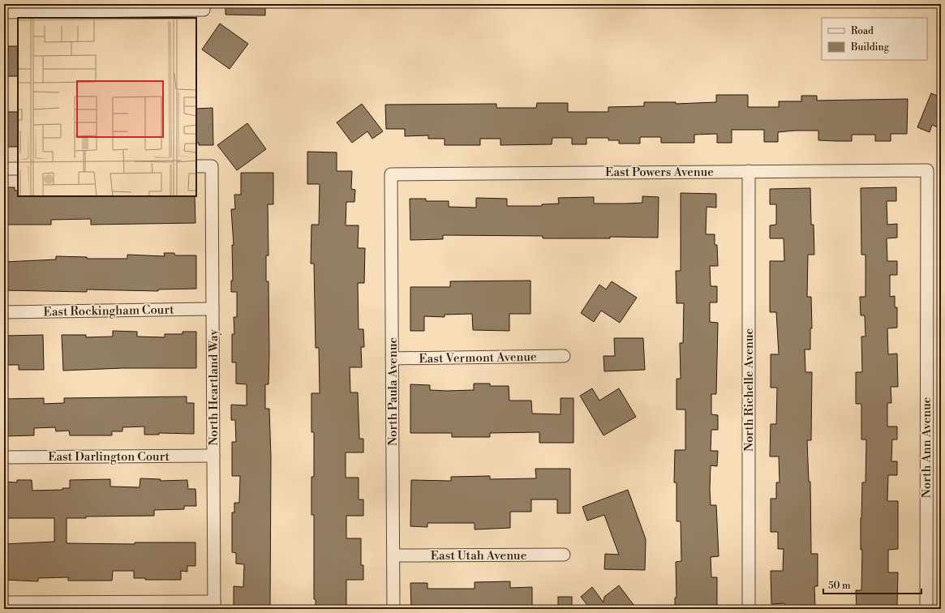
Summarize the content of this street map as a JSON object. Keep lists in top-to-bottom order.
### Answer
{
  "streets": {
    "street": [
      "East Powers Avenue",
      "East Rockingham Court",
      "East Vermont Avenue",
      "North Heartland Way",
      "North Richelle Avenue",
      "North Paula Avenue",
      "North Ann Avenue",
      "East Darlington Court",
      "East Utah Avenue"
    ]
  },
  "crossings": [
    ["East Powers Avenue", "North Richelle Avenue"],
    ["East Powers Avenue", "North Paula Avenue"],
    ["East Powers Avenue", "North Ann Avenue"],
    ["East Rockingham Court", "North Heartland Way"],
    ["East Vermont Avenue", "North Paula Avenue"],
    ["North Heartland Way", "East Darlington Court"],
    ["North Paula Avenue", "East Utah Avenue"]
  ],
  "legend": ["Road", "Building"],
  "scale_bar": "50 m"
}
